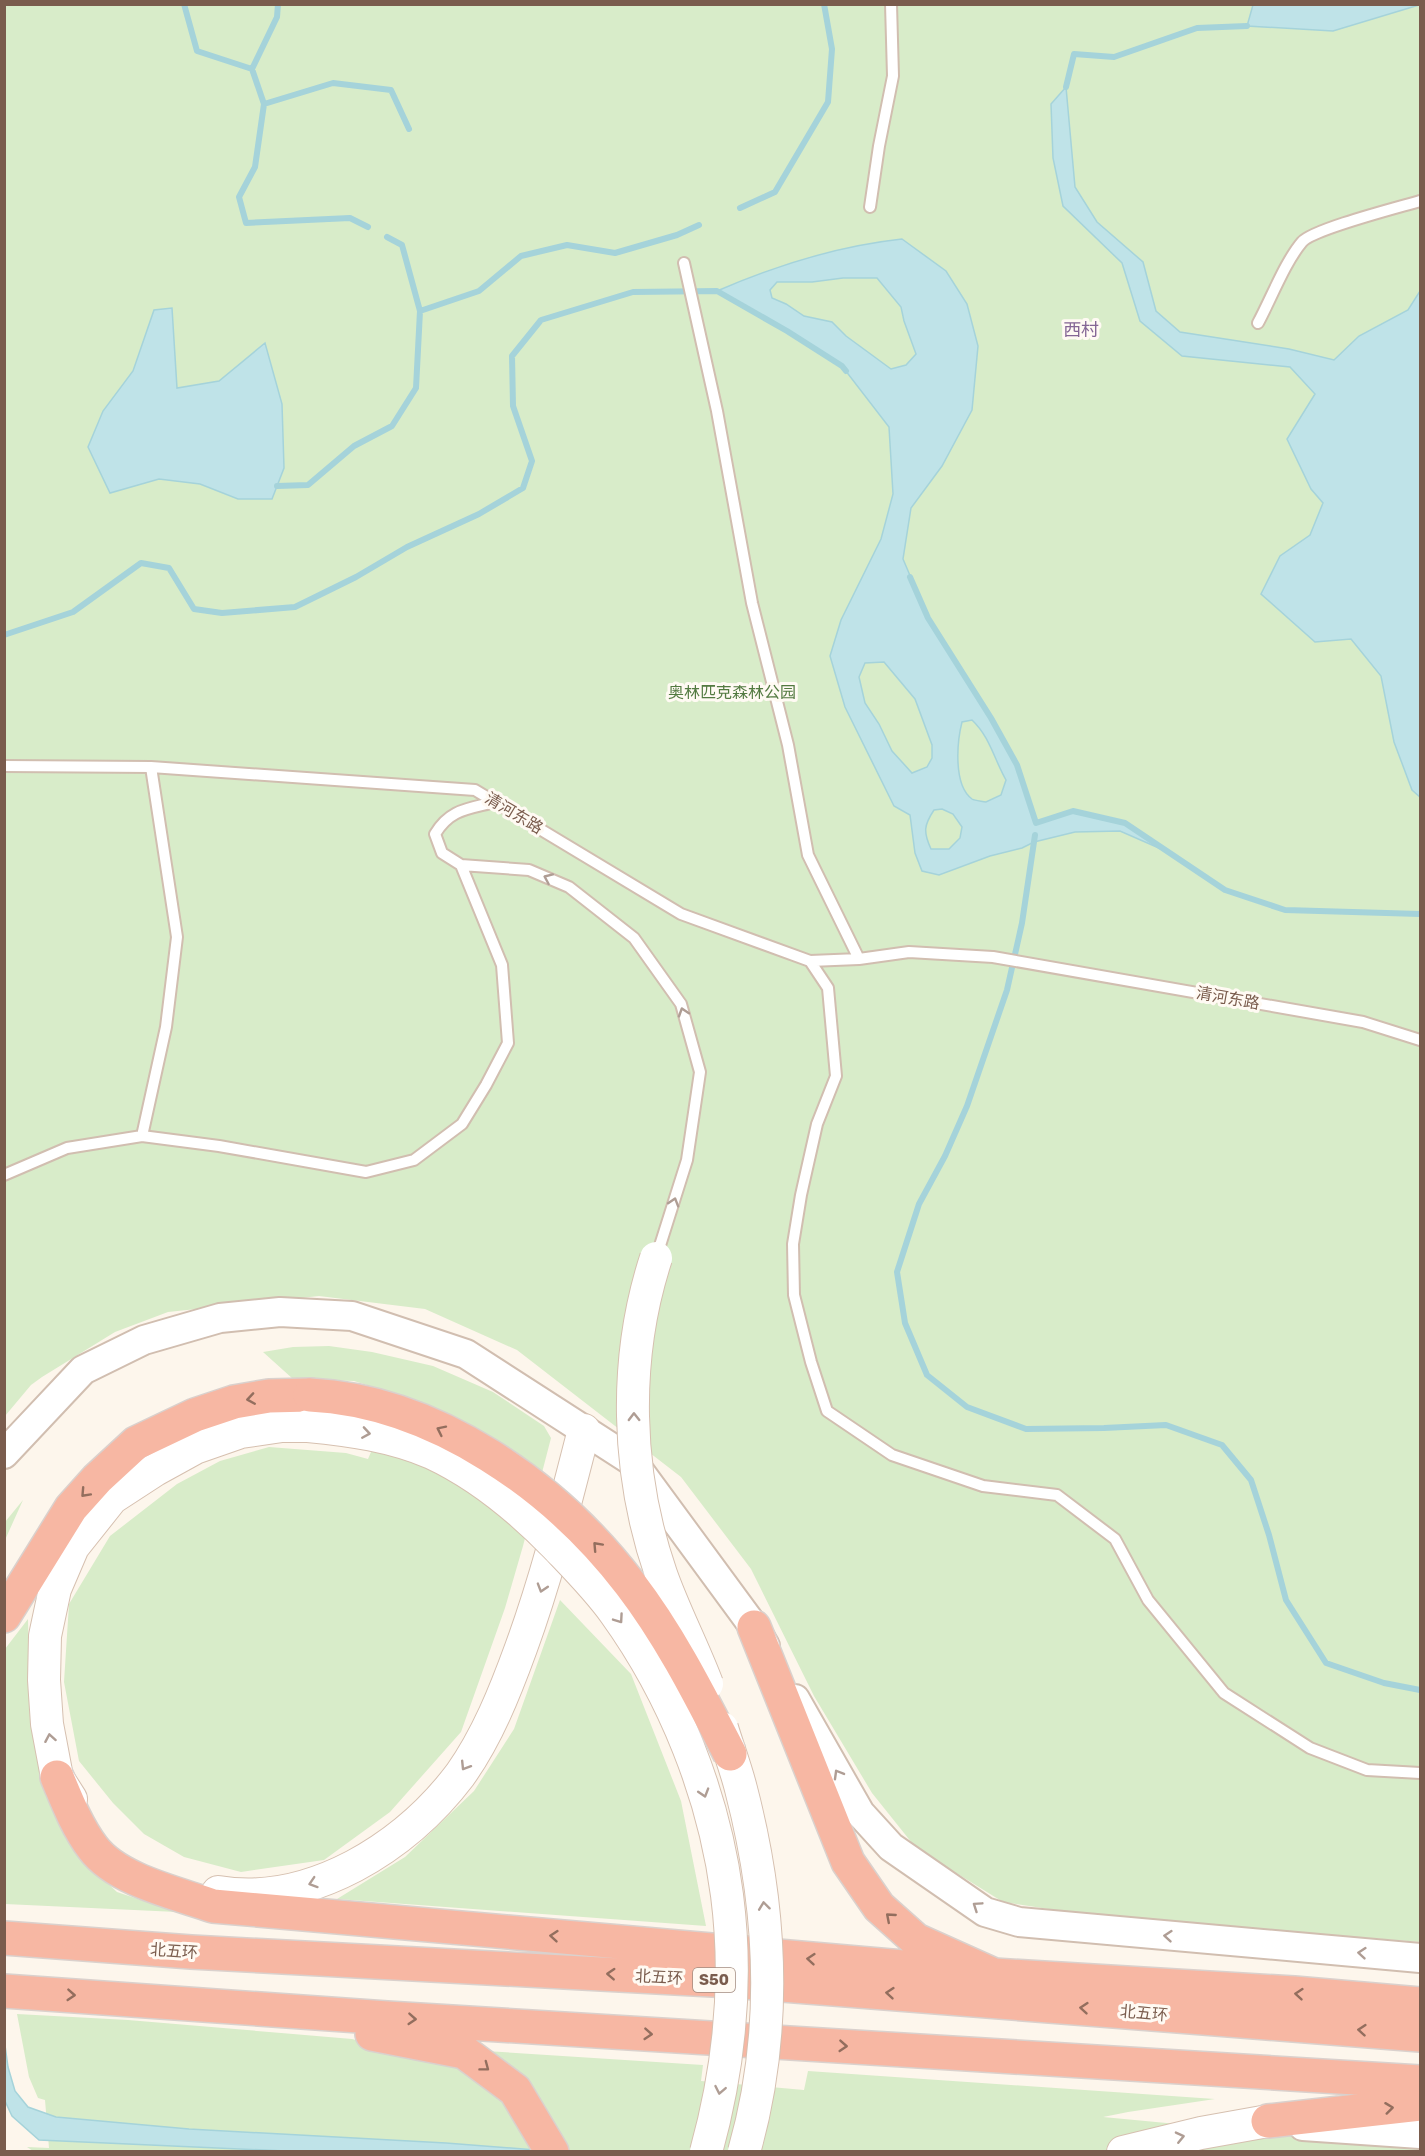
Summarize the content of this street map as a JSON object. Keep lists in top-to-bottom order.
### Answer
{
  "streets": {
    "highway": ["北五环", "S50"],
    "lane": ["清河东路"]
  },
  "districts": ["西村"],
  "parks": ["奥林匹克森林公园"]
}
